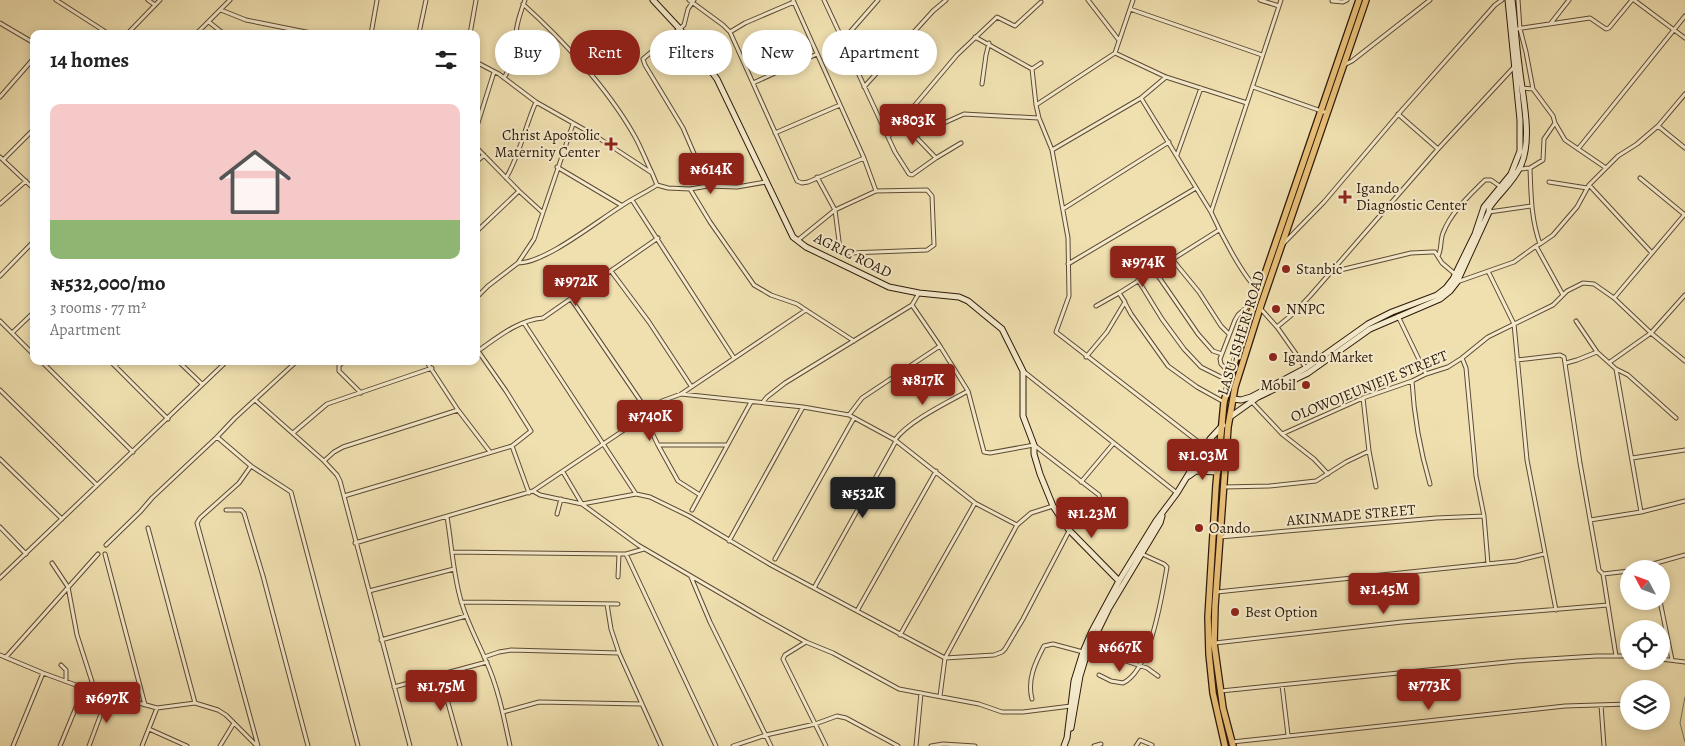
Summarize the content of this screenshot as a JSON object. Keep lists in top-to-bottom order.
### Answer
{
  "streets": {
    "main road": ["LASU-ISHERI ROAD"],
    "street": ["AGRIC ROAD", "OLOWOJEUNJEJE STREET", "AKINMADE STREET"]
  },
  "crossings": [
    ["LASU-ISHERI ROAD", "AKINMADE STREET"]
  ],
  "places": {
    "health": ["Christ Apostolic Maternity Center", "Igando Diagnostic Center"],
    "other": [
      "Stanbic",
      "NNPC",
      "Igando Market",
      "Mobil",
      "Oando",
      "Best Option"
    ]
  },
  "north": "top left",
  "page": {
    "chip": [
      "Buy",
      "Rent",
      "Filters",
      "New",
      "Apartment"
    ],
    "heading": "14 homes",
    "list": [
      {
        "name": "₦532,000/mo",
        "note": "3 rooms · 77 m² · Apartment"
      }
    ],
    "price": [
      "₦803K",
      "₦614K",
      "₦974K",
      "₦972K",
      "₦817K",
      "₦740K",
      "₦1.03M",
      "₦532K",
      "₦1.23M",
      "₦1.45M",
      "₦667K",
      "₦773K",
      "₦1.75M",
      "₦697K"
    ]
  }
}
